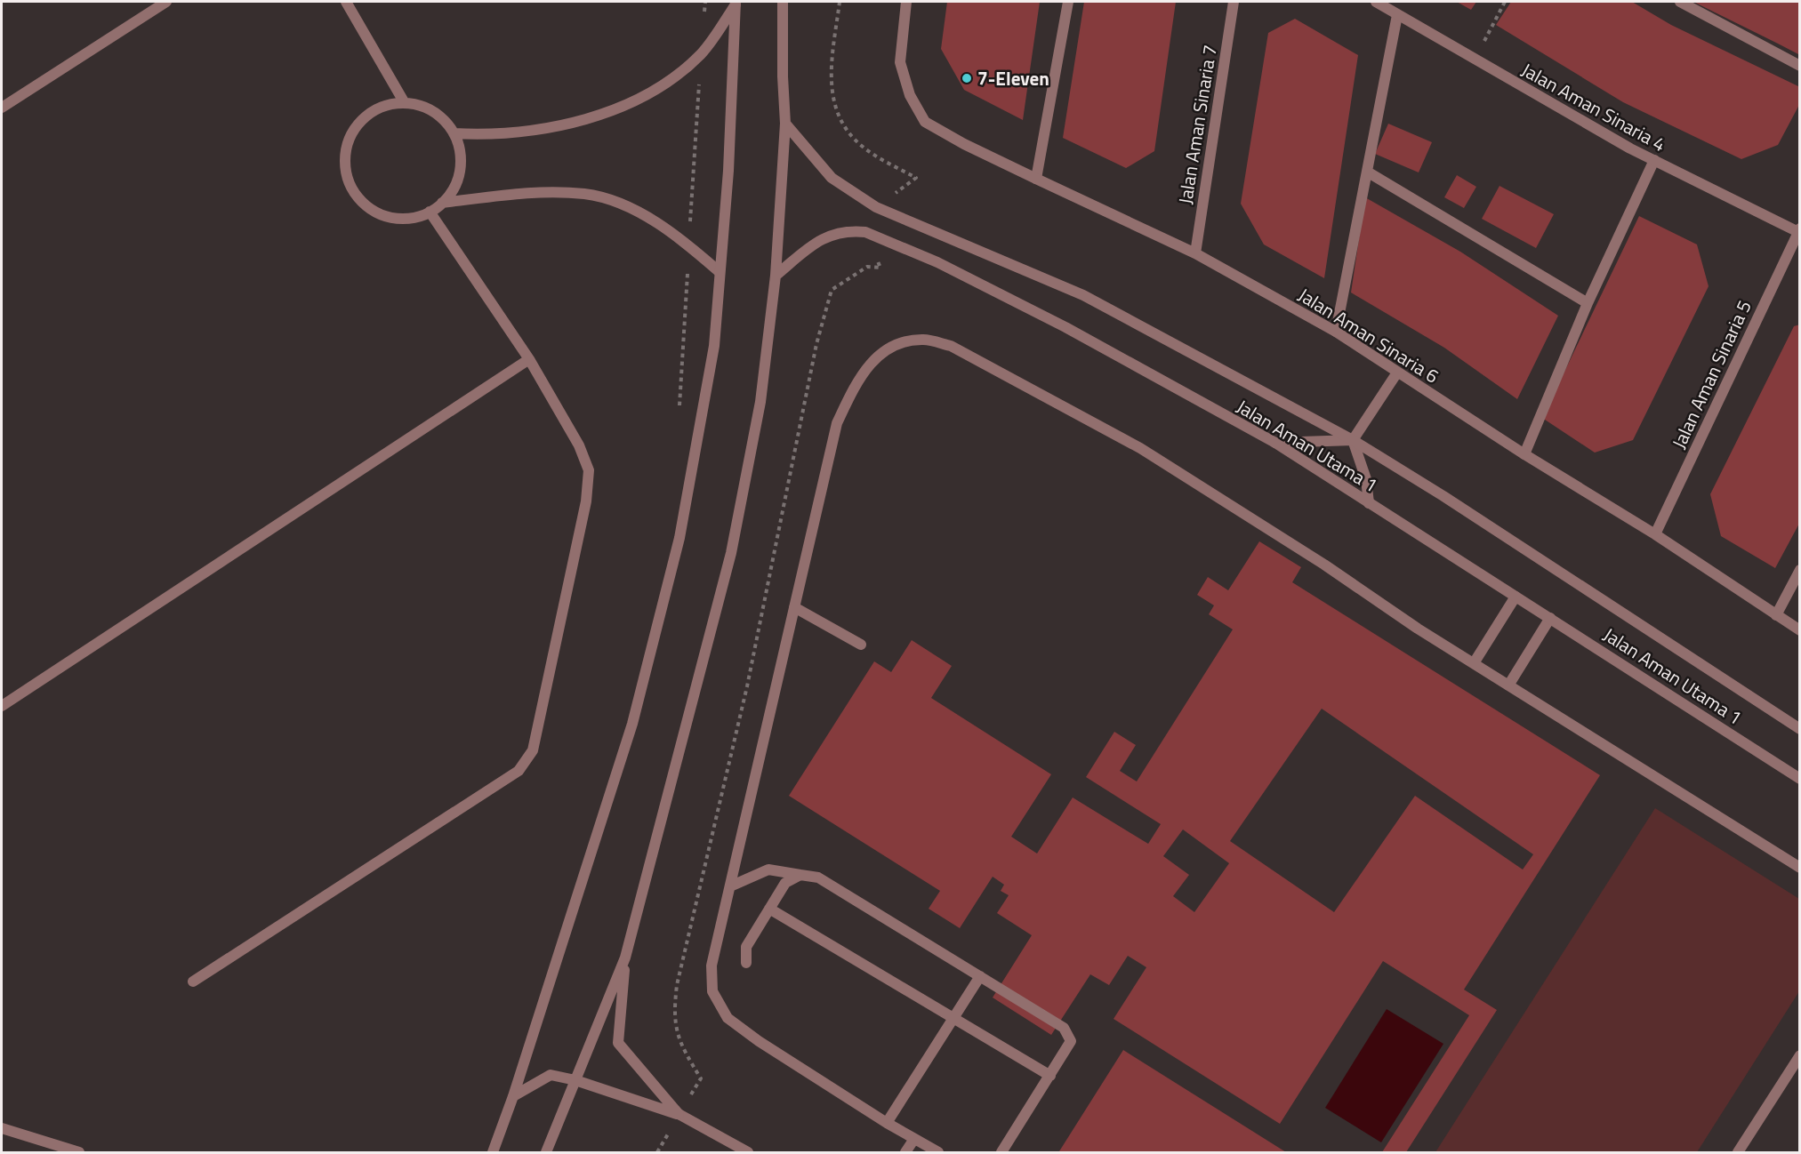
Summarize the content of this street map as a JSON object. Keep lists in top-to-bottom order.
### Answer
{
  "streets": {
    "street": [
      "Jalan Aman Sinaria 4",
      "Jalan Aman Sinaria 7",
      "Jalan Aman Sinaria 6",
      "Jalan Aman Sinaria 5",
      "Jalan Aman Utama 1"
    ]
  },
  "crossings": [
    ["Jalan Aman Sinaria 4", "Jalan Aman Sinaria 5"],
    ["Jalan Aman Sinaria 7", "Jalan Aman Sinaria 6"],
    ["Jalan Aman Sinaria 6", "Jalan Aman Sinaria 5"]
  ],
  "places": ["7-Eleven"]
}
